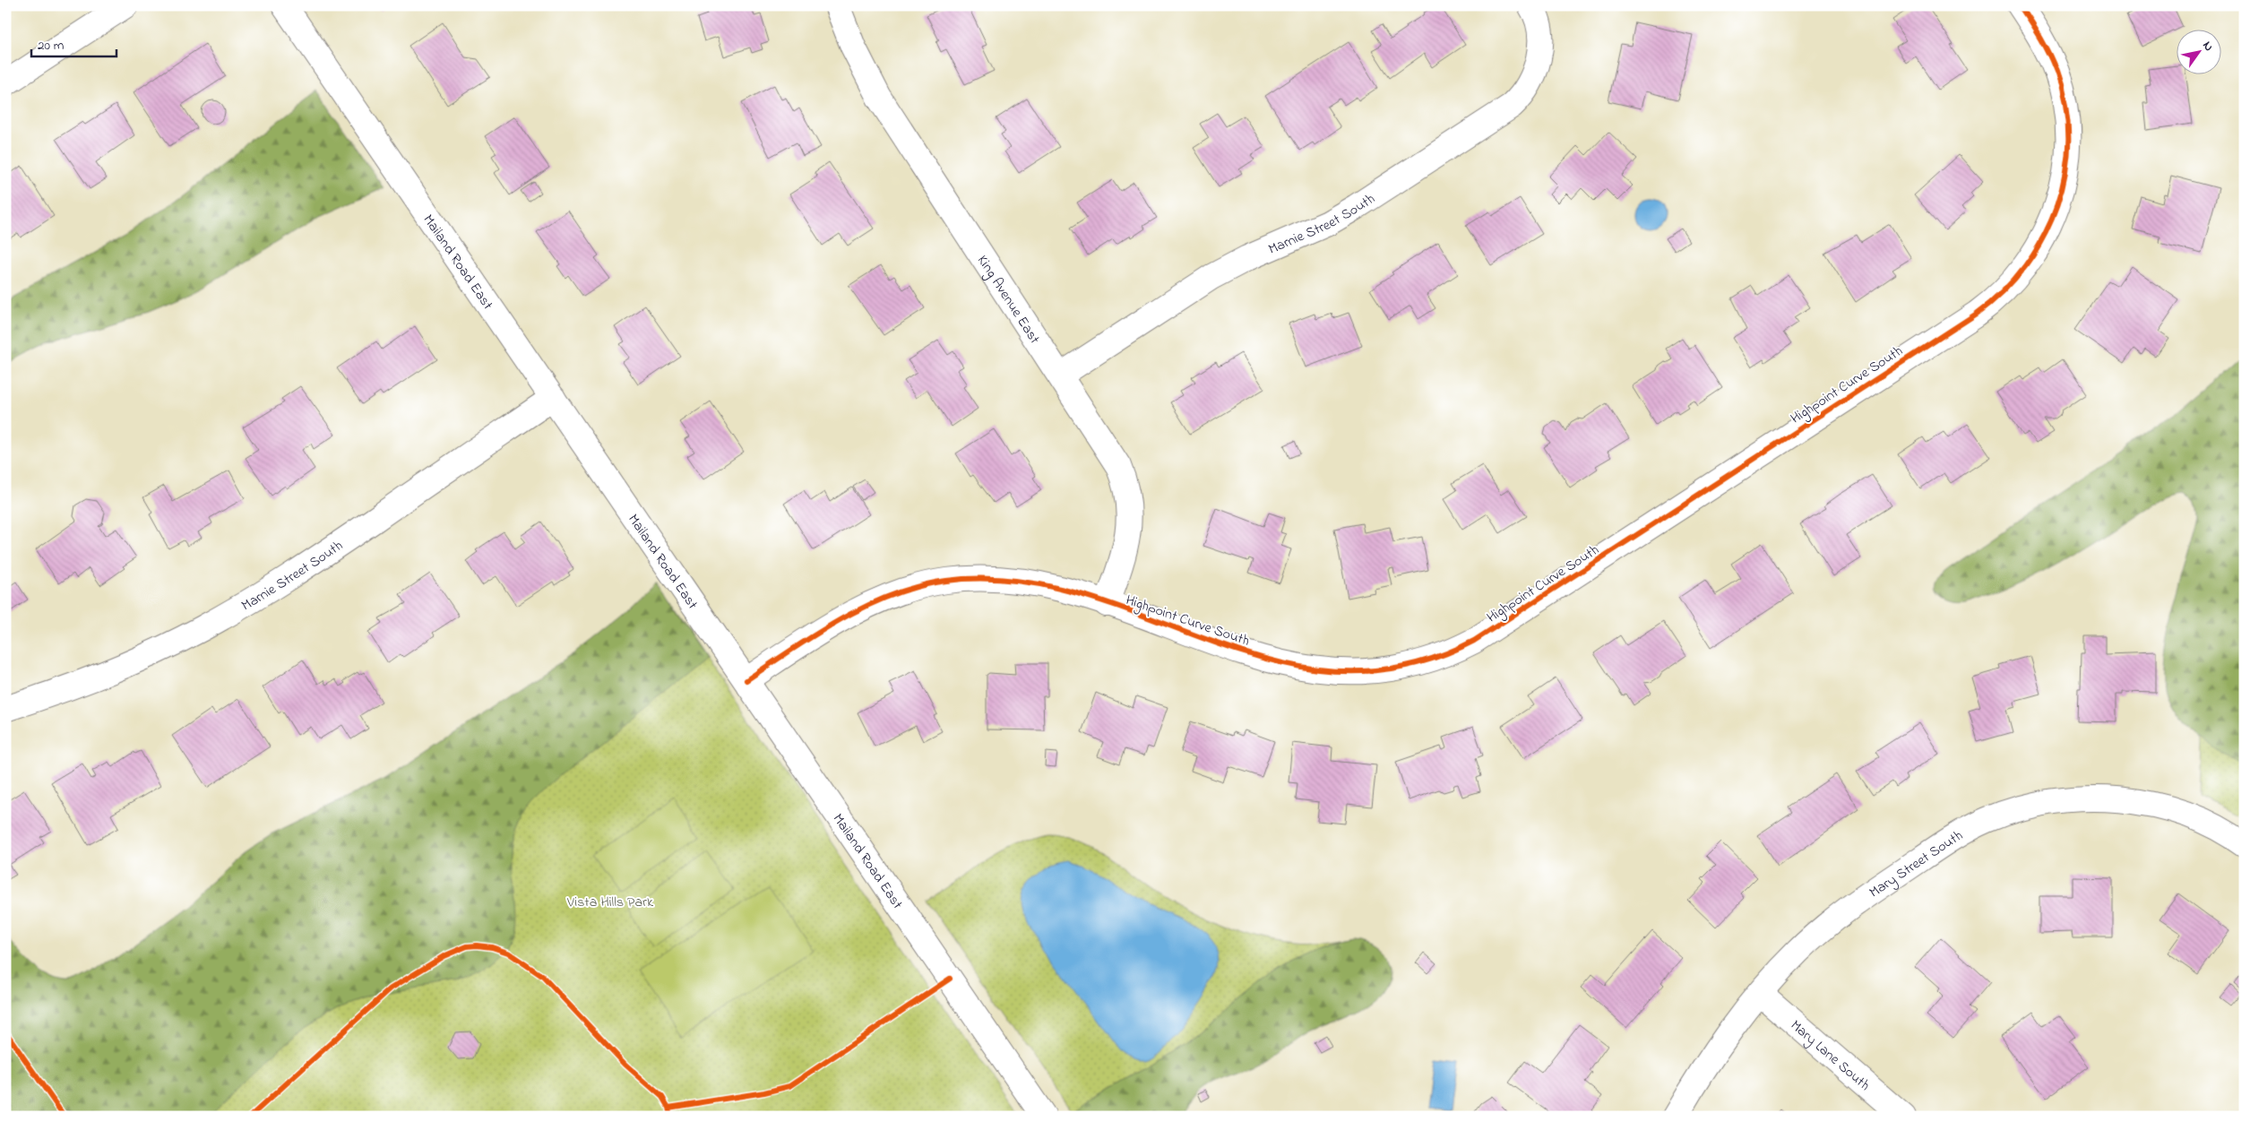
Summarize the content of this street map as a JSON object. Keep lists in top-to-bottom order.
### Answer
{
  "streets": {
    "street": [
      "Marnie Street South",
      "Mailand Road East",
      "King Avenue East",
      "Highpoint Curve South",
      "Mary Street South",
      "Mary Lane South"
    ]
  },
  "crossings": [
    ["Marnie Street South", "Mailand Road East"],
    ["Marnie Street South", "King Avenue East"],
    ["Mailand Road East", "Highpoint Curve South"],
    ["King Avenue East", "Highpoint Curve South"],
    ["Mary Street South", "Mary Lane South"]
  ],
  "parks": ["Vista Hills Park"],
  "scale_bar": "20 m",
  "north": "top right"
}
